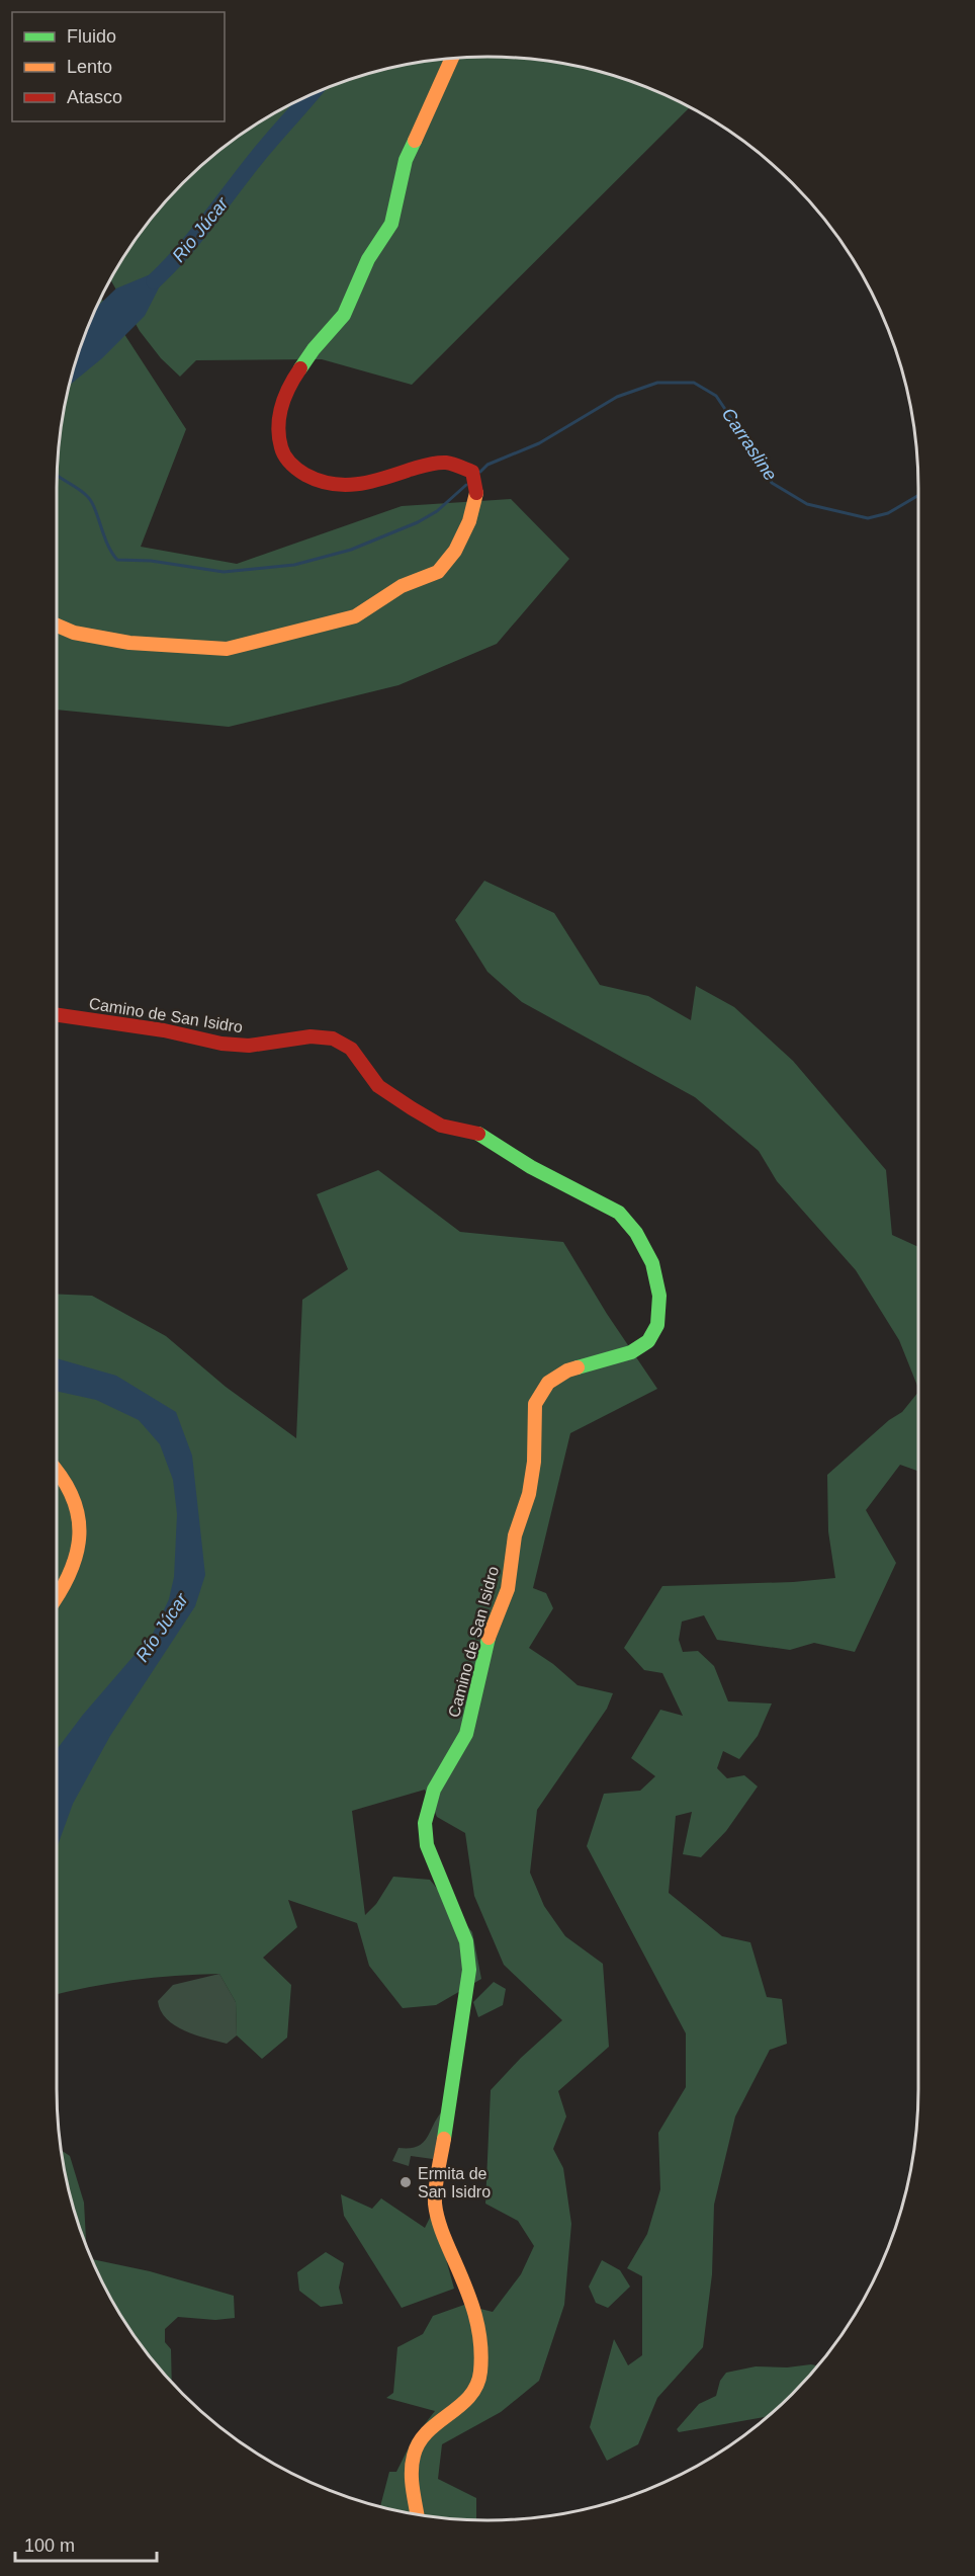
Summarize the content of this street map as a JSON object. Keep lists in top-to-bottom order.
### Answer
{
  "streets": {
    "street": ["Camino de San Isidro"]
  },
  "water": ["Rio Júcar", "Carrasline", "Río Júcar"],
  "places": ["Ermita de San Isidro"],
  "legend": ["Fluido", "Lento", "Atasco"],
  "scale_bar": "100 m"
}
